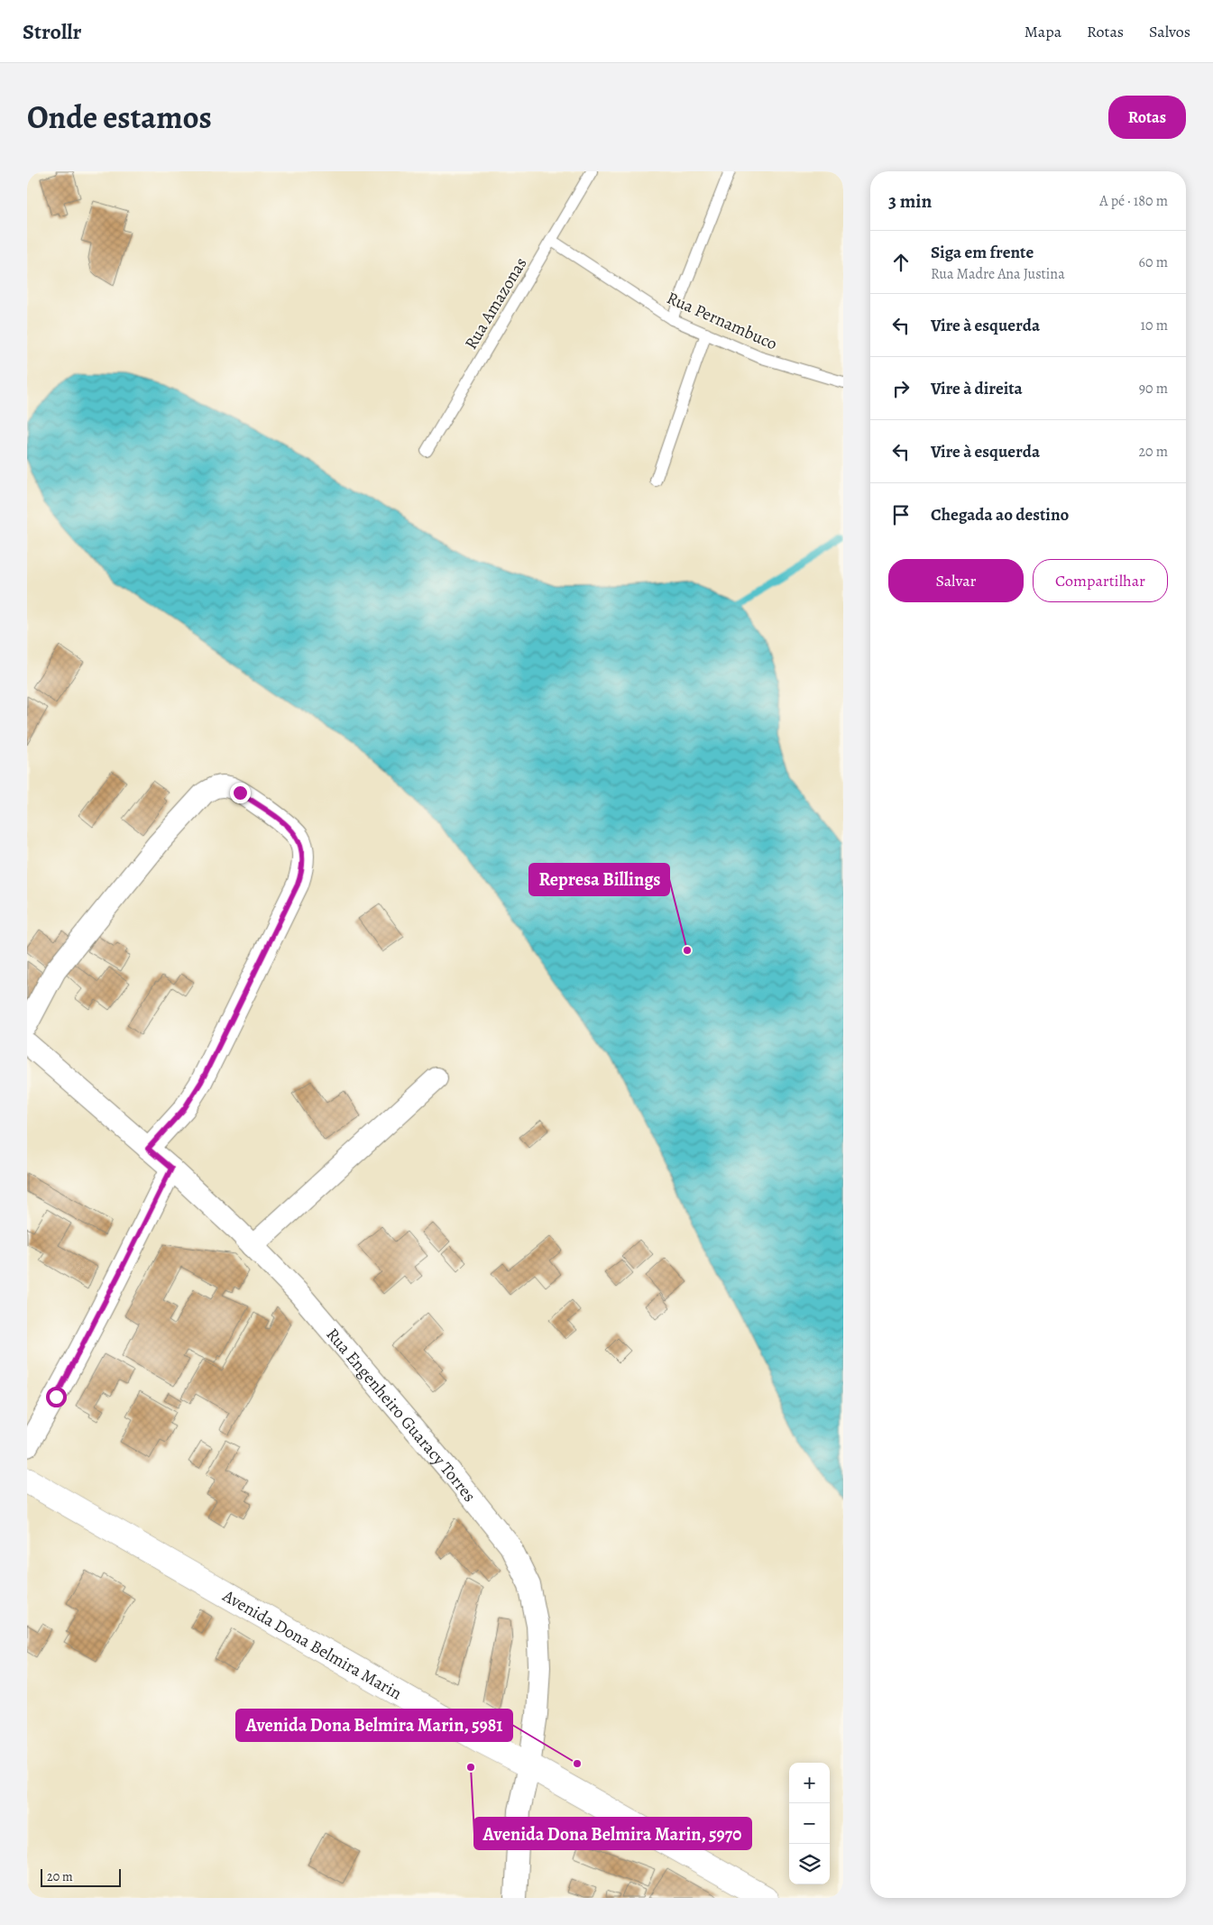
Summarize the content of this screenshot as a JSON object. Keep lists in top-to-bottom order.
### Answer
{
  "streets": {
    "main road": ["Avenida Dona Belmira Marin"],
    "street": ["Rua Engenheiro Guaracy Torres"],
    "lane": ["Rua Amazonas", "Rua Pernambuco"]
  },
  "crossings": [
    ["Rua Amazonas", "Rua Pernambuco"],
    ["Rua Engenheiro Guaracy Torres", "Avenida Dona Belmira Marin"]
  ],
  "places": ["Represa Billings", "Avenida Dona Belmira Marin, 5981", "Avenida Dona Belmira Marin, 5970"],
  "scale_bar": "20 m",
  "page": {
    "header": "Strollr",
    "nav": ["Mapa", "Rotas", "Salvos"],
    "title": "Onde estamos",
    "buttons": [
      "Rotas",
      ["Salvar", "Compartilhar"]
    ],
    "heading": ["3 min", "A pé · 180 m"],
    "list": [
      ["Siga em frente", "Rua Madre Ana Justina", "60 m"],
      ["Vire à esquerda", "10 m"],
      ["Vire à direita", "90 m"],
      ["Vire à esquerda", "20 m"],
      "Chegada ao destino"
    ],
    "map_buttons": ["+", "−"],
    "scale": "20 m"
  }
}
